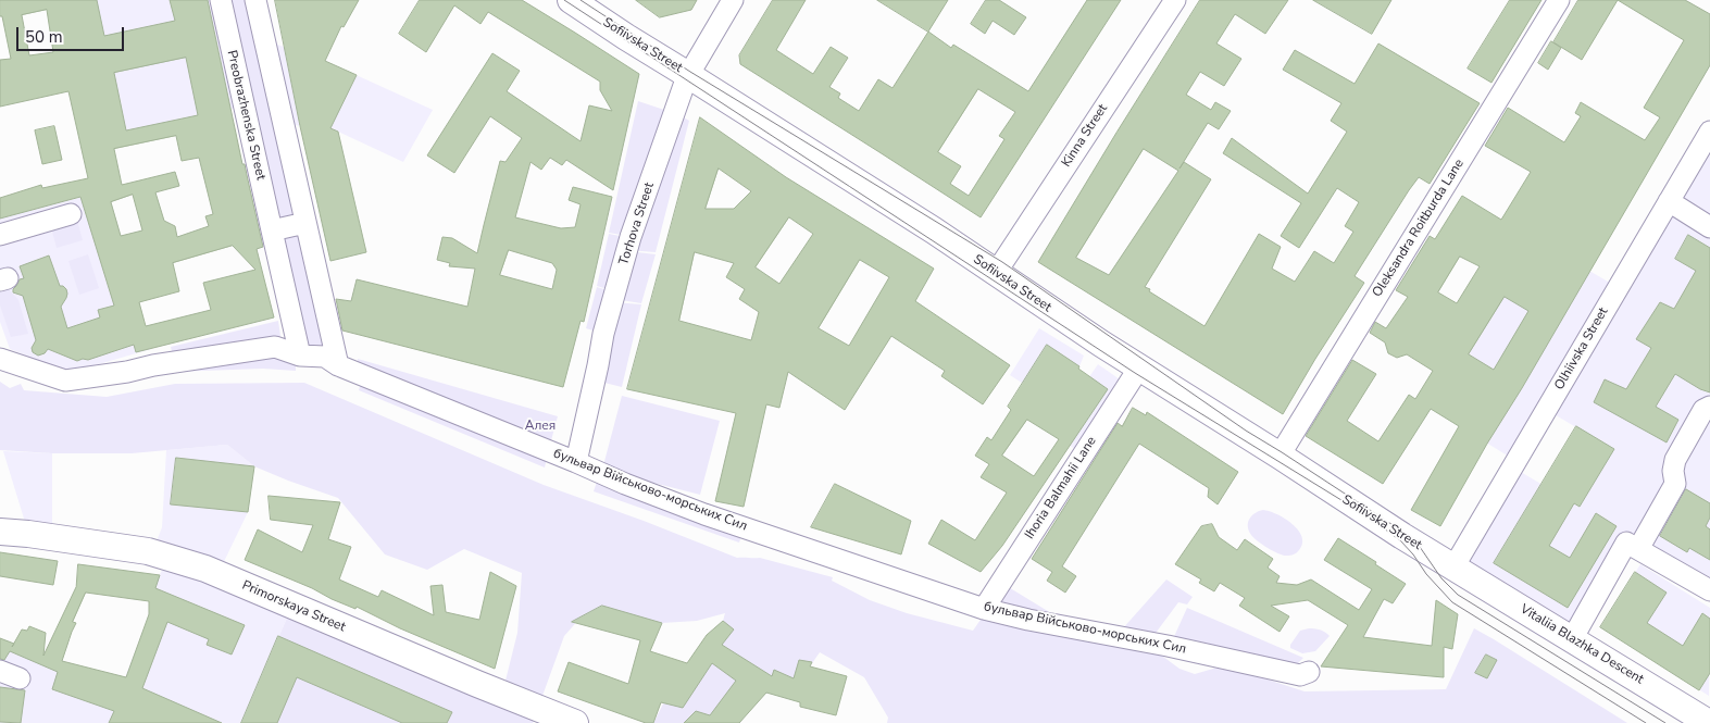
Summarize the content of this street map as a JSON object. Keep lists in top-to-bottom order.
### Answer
{
  "streets": {
    "main road": ["Sofiivska Street", "Primorskaya Street", "Vitaliia Blazhka Descent"],
    "street": [
      "Preobrazhenska Street",
      "Kinna Street",
      "Torhova Street",
      "Oleksandra Roitburda Lane",
      "Olhiivska Street",
      "Ihoria Balmahii Lane",
      "бульвар Військово-морських Сил"
    ]
  },
  "crossings": [
    ["Sofiivska Street", "Kinna Street"],
    ["Sofiivska Street", "Torhova Street"],
    ["Sofiivska Street", "Oleksandra Roitburda Lane"],
    ["Sofiivska Street", "Olhiivska Street"],
    ["Sofiivska Street", "Ihoria Balmahii Lane"],
    ["Sofiivska Street", "Vitaliia Blazhka Descent"],
    ["Preobrazhenska Street", "бульвар Військово-морських Сил"],
    ["Torhova Street", "бульвар Військово-морських Сил"],
    ["Olhiivska Street", "Vitaliia Blazhka Descent"],
    ["Ihoria Balmahii Lane", "бульвар Військово-морських Сил"]
  ],
  "parks": ["Алея"],
  "scale_bar": "50 m"
}
